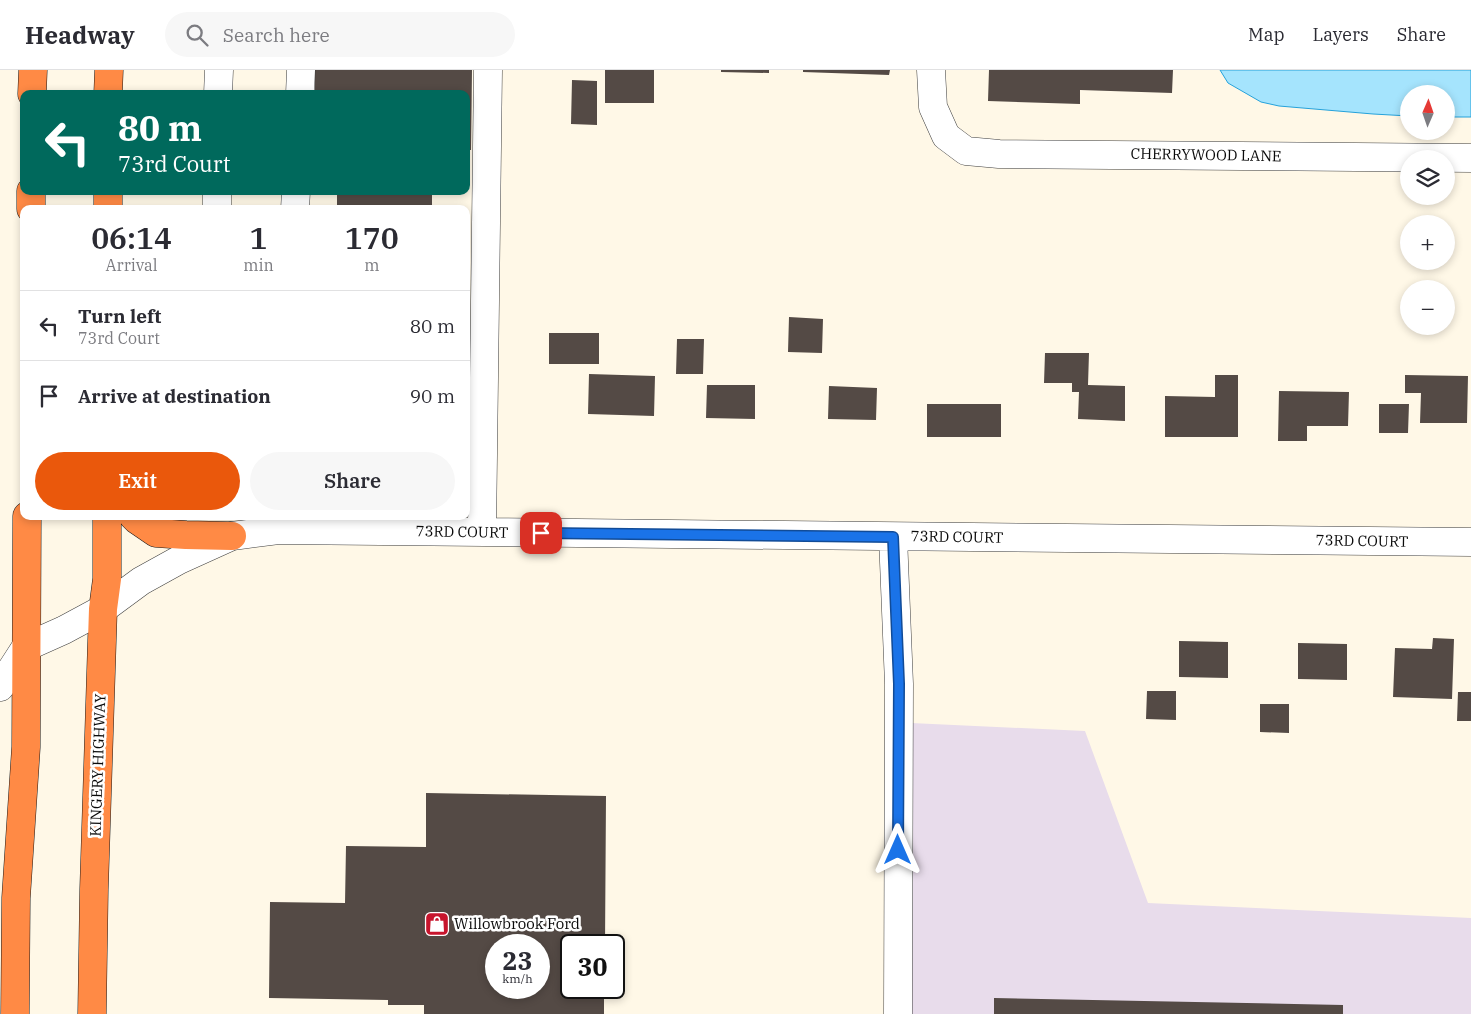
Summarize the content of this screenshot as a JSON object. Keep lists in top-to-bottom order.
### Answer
{
  "streets": {
    "highway": ["KINGERY HIGHWAY"],
    "street": ["CHERRYWOOD LANE", "73RD COURT"]
  },
  "crossings": [
    ["73RD COURT", "KINGERY HIGHWAY"]
  ],
  "places": {
    "shop": ["Willowbrook Ford"]
  },
  "north": "top",
  "page": {
    "header": "Headway",
    "search": "Search here",
    "nav": ["Map", "Layers", "Share"],
    "map_buttons": ["+", "−"],
    "turn": ["80 m", "73rd Court"],
    "eta": [
      "06:14",
      "Arrival",
      "1",
      "min",
      "170",
      "m"
    ],
    "list": [
      {
        "name": "Turn left",
        "note": "73rd Court",
        "value": "80 m"
      },
      {
        "name": "Arrive at destination",
        "value": "90 m"
      }
    ],
    "buttons": ["Exit", "Share"],
    "speed": "23 km/h",
    "limit": "30"
  }
}
